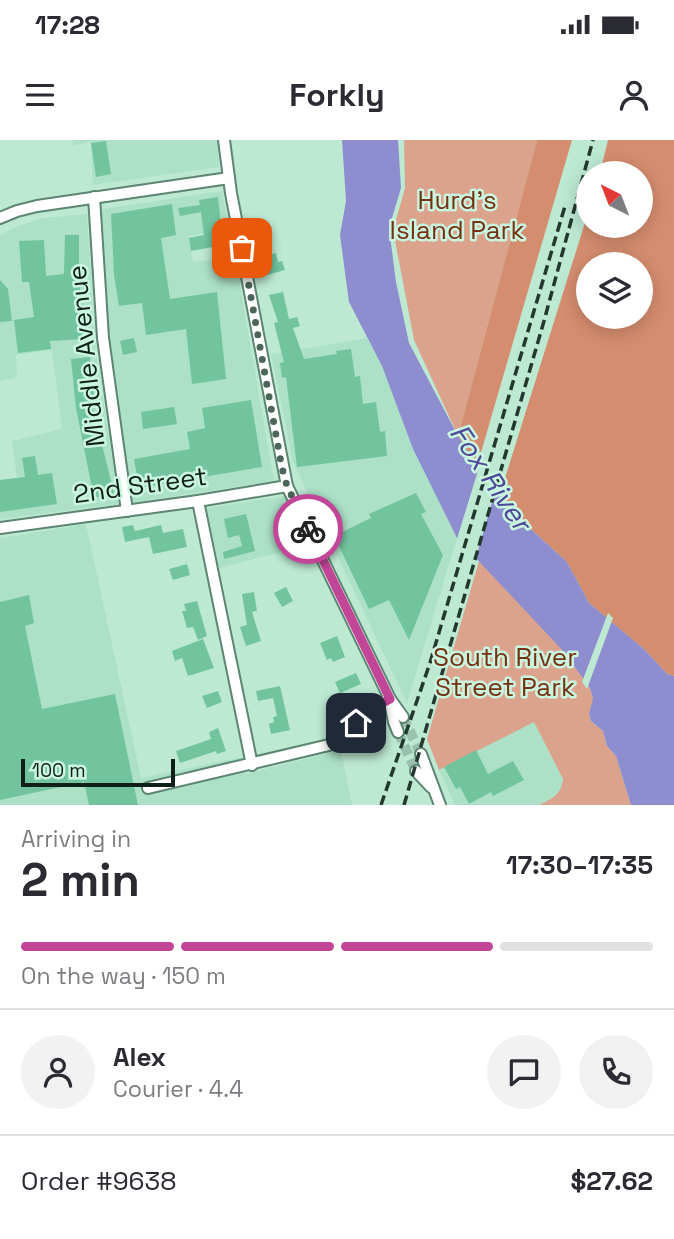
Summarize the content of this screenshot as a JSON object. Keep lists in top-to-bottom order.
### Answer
{
  "streets": {
    "street": ["Middle Avenue", "2nd Street"]
  },
  "crossings": [
    ["Middle Avenue", "2nd Street"]
  ],
  "water": ["Fox River"],
  "parks": ["Hurd's Island Park", "South River Street Park"],
  "scale_bar": "100 m",
  "north": "top left",
  "page": {
    "status": "17:28",
    "header": "Forkly",
    "scale": "100 m",
    "heading": ["2 min", "Arriving in", "17:30–17:35"],
    "panel": [
      "Alex",
      "Courier · 4.4",
      "Order #9638",
      "$27.62"
    ],
    "bar": "On the way · 150 m"
  }
}
